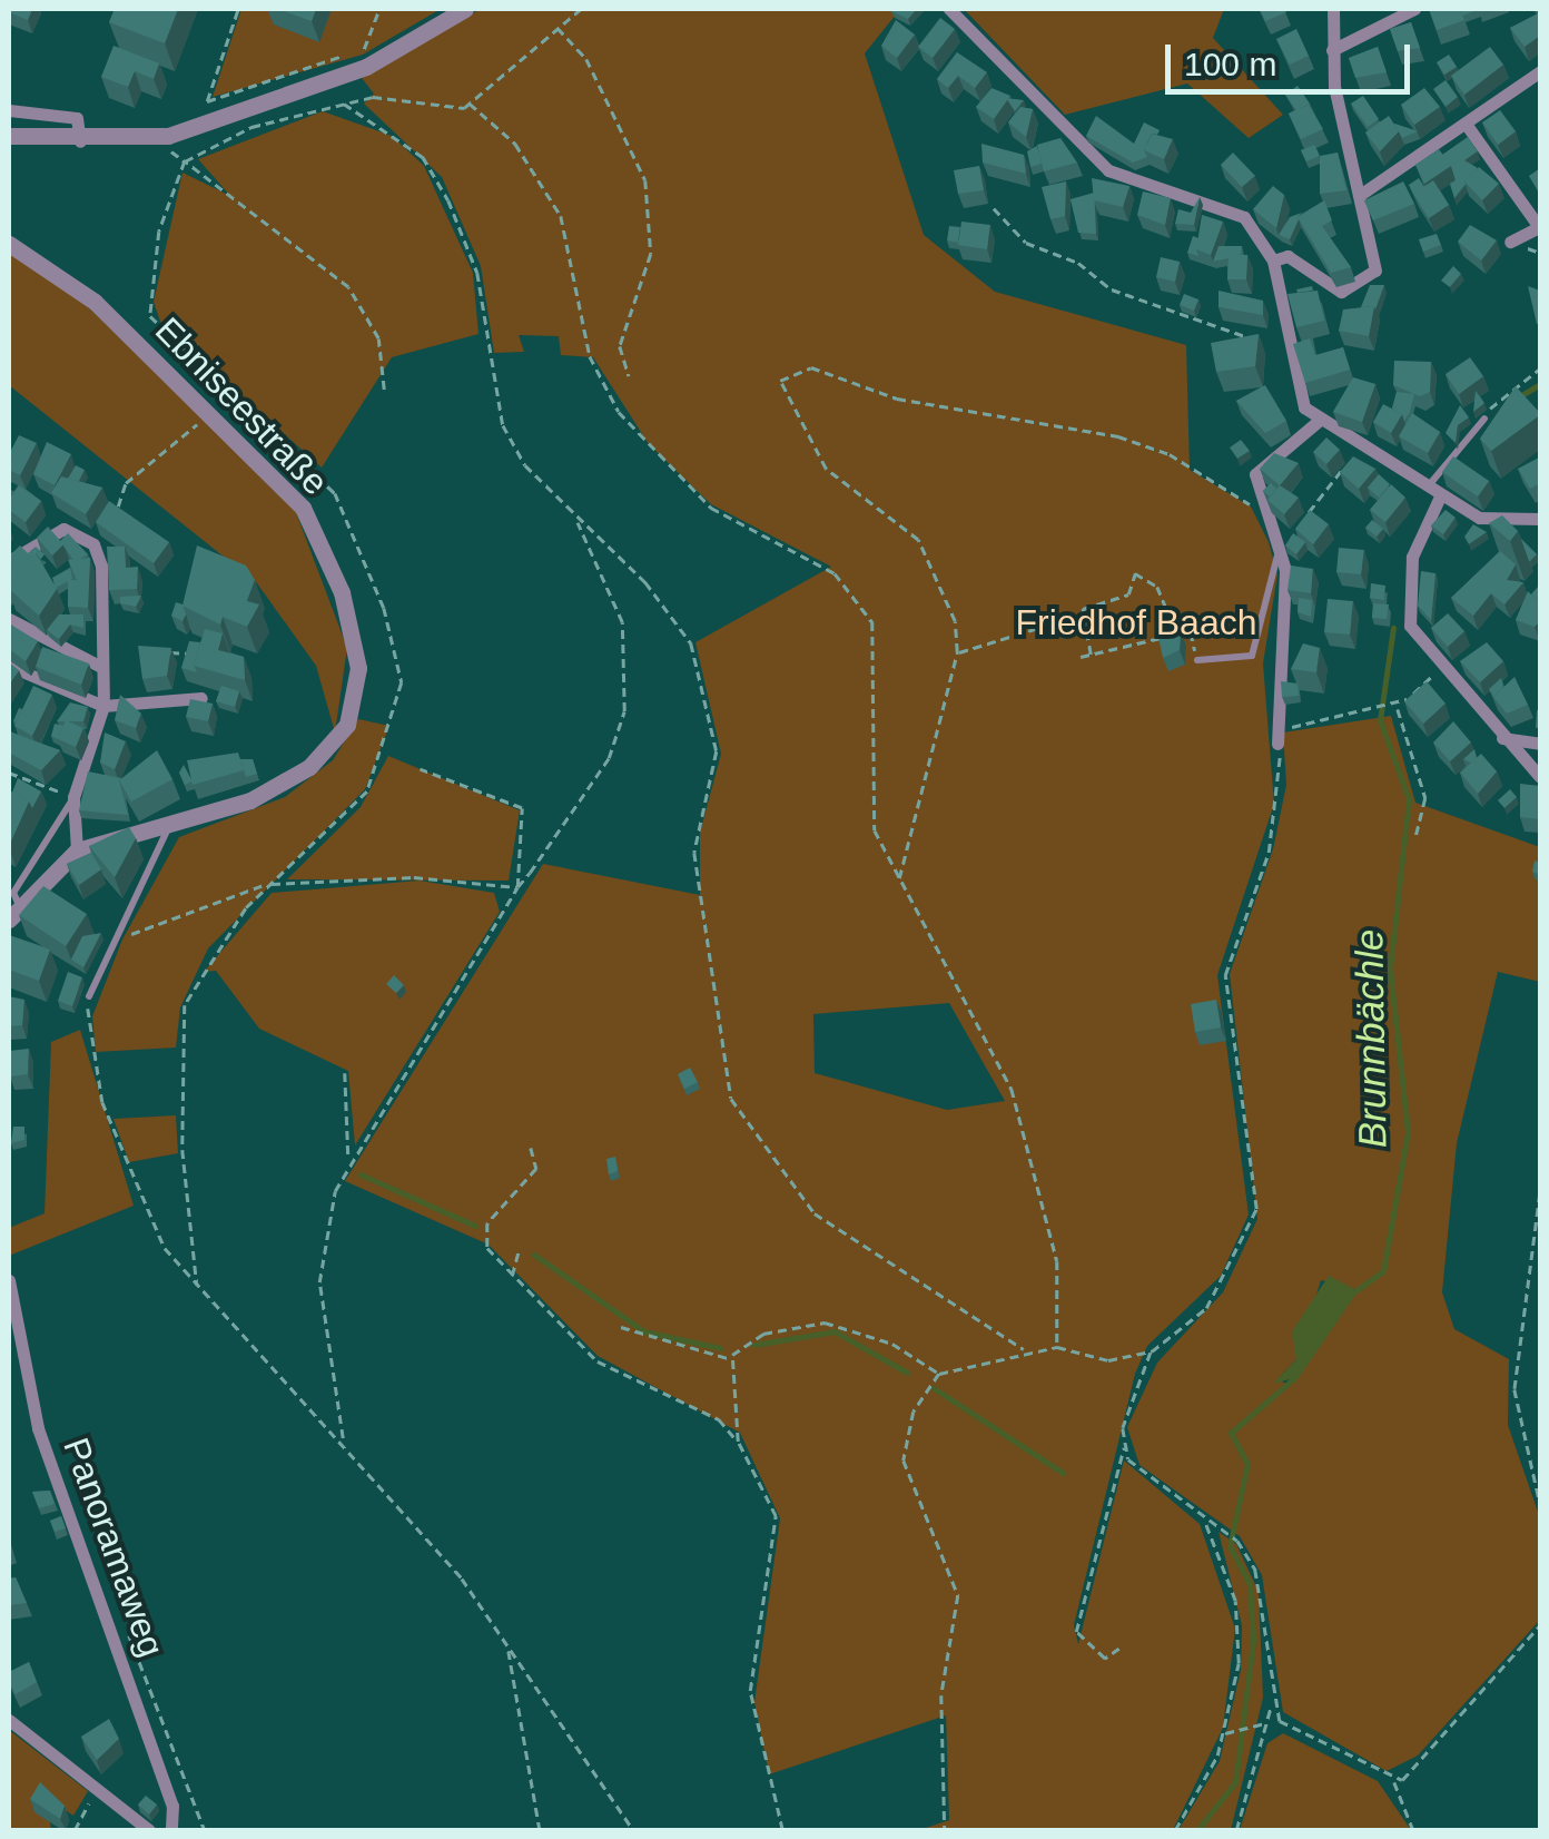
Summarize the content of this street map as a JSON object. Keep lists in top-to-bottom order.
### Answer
{
  "streets": {
    "street": ["Ebniseestraße", "Panoramaweg"]
  },
  "water": ["Brunnbächle"],
  "parks": ["Friedhof Baach"],
  "scale_bar": "100 m"
}
